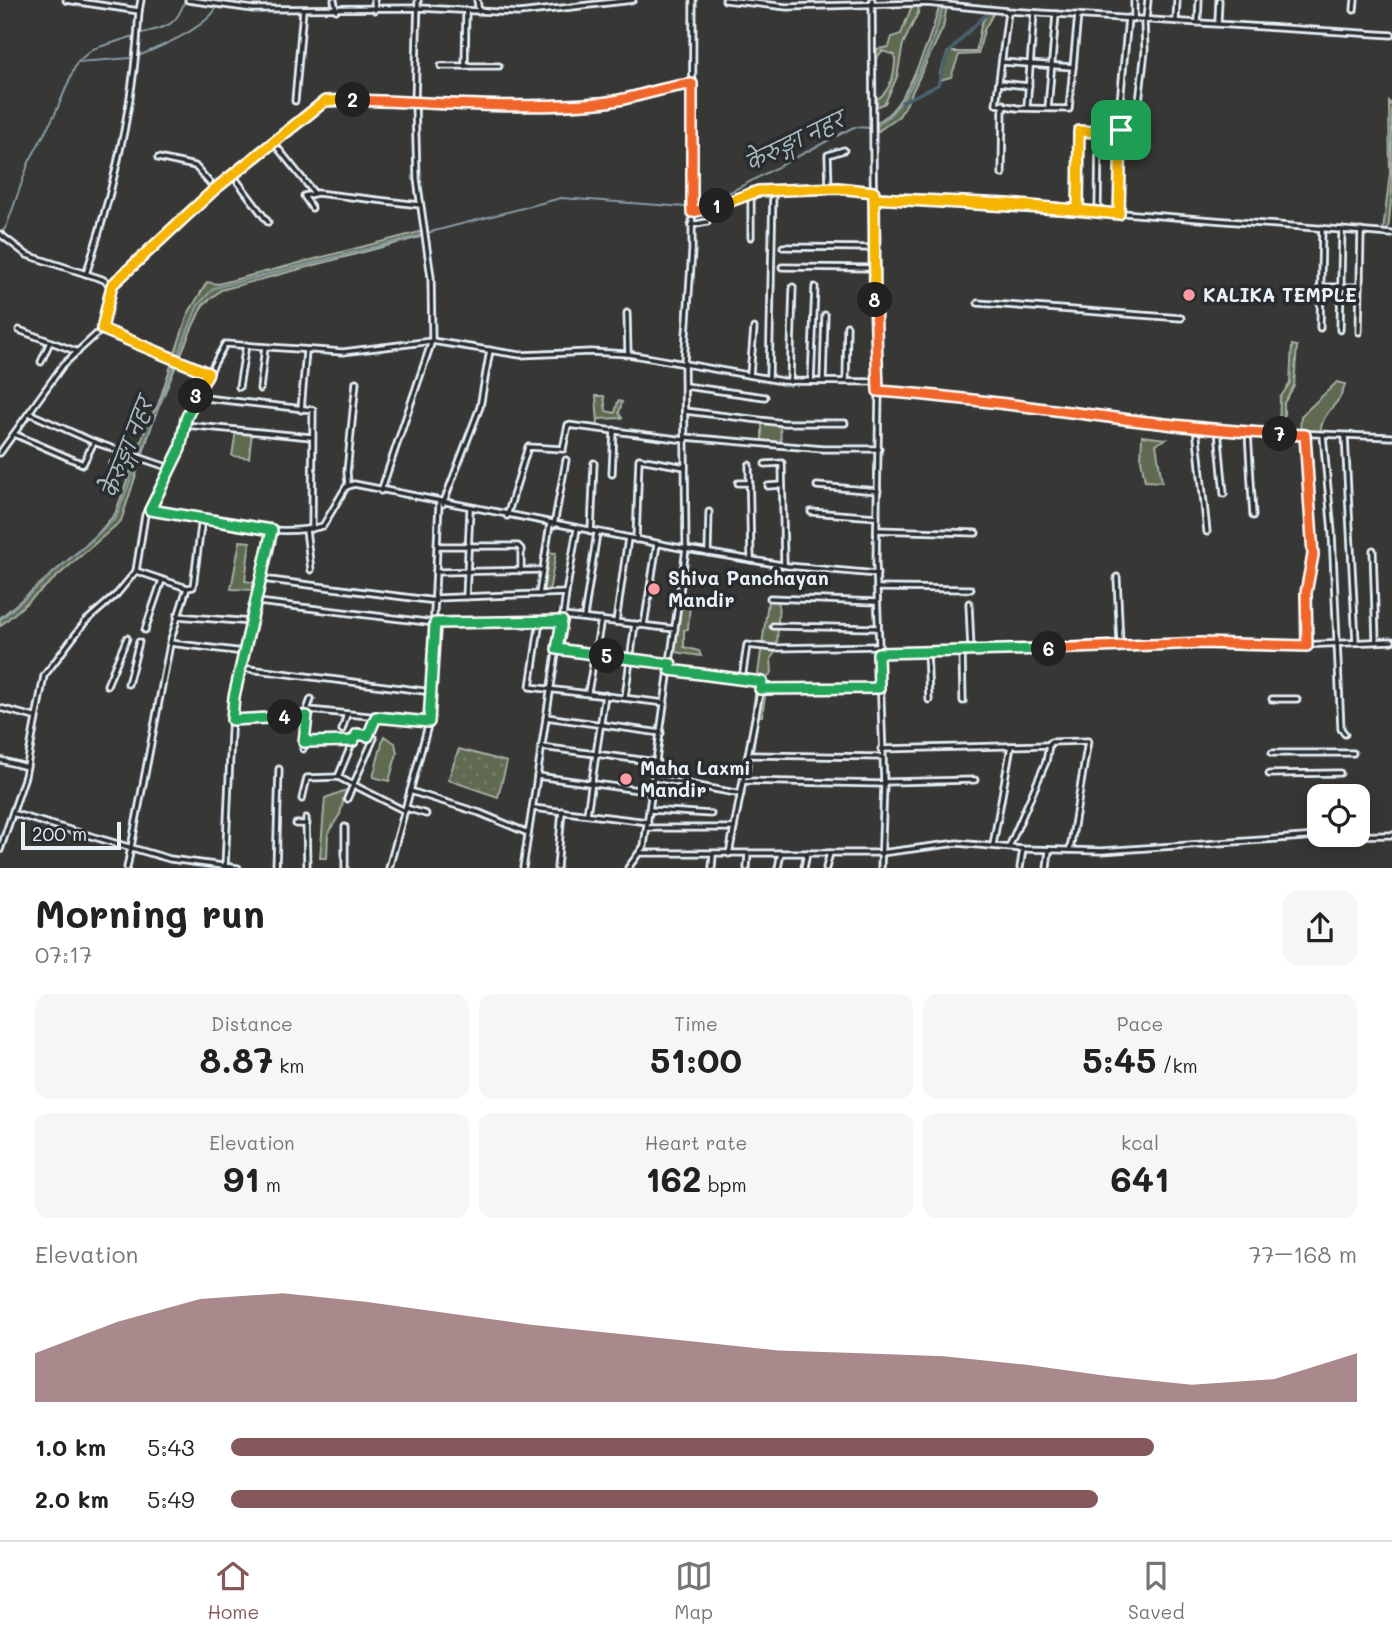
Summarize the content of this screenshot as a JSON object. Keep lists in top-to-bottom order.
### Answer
{
  "water": ["केरुङ्गा नहर", "केेरुङ्गा नहर"],
  "places": ["KALIKA TEMPLE", "Shiva Panchayan Mandir", "Maha Laxmi Mandir"],
  "scale_bar": "200 m",
  "page": {
    "pins": [
      "2",
      "1",
      "8",
      "3",
      "7",
      "6",
      "5",
      "4"
    ],
    "scale": "200 m",
    "heading": ["Morning run", "07:17"],
    "stats": [
      ["Distance", "8.87 km"],
      ["Time", "51:00"],
      ["Pace", "5:45 /km"],
      ["Elevation", "91 m"],
      ["Heart rate", "162 bpm"],
      ["kcal", "641"]
    ],
    "chart": ["Elevation", "77–168 m"],
    "list": [
      {
        "name": "1.0 km",
        "note": "5:43"
      },
      {
        "name": "2.0 km",
        "note": "5:49"
      }
    ],
    "tabs": ["Home", "Map", "Saved"]
  }
}
